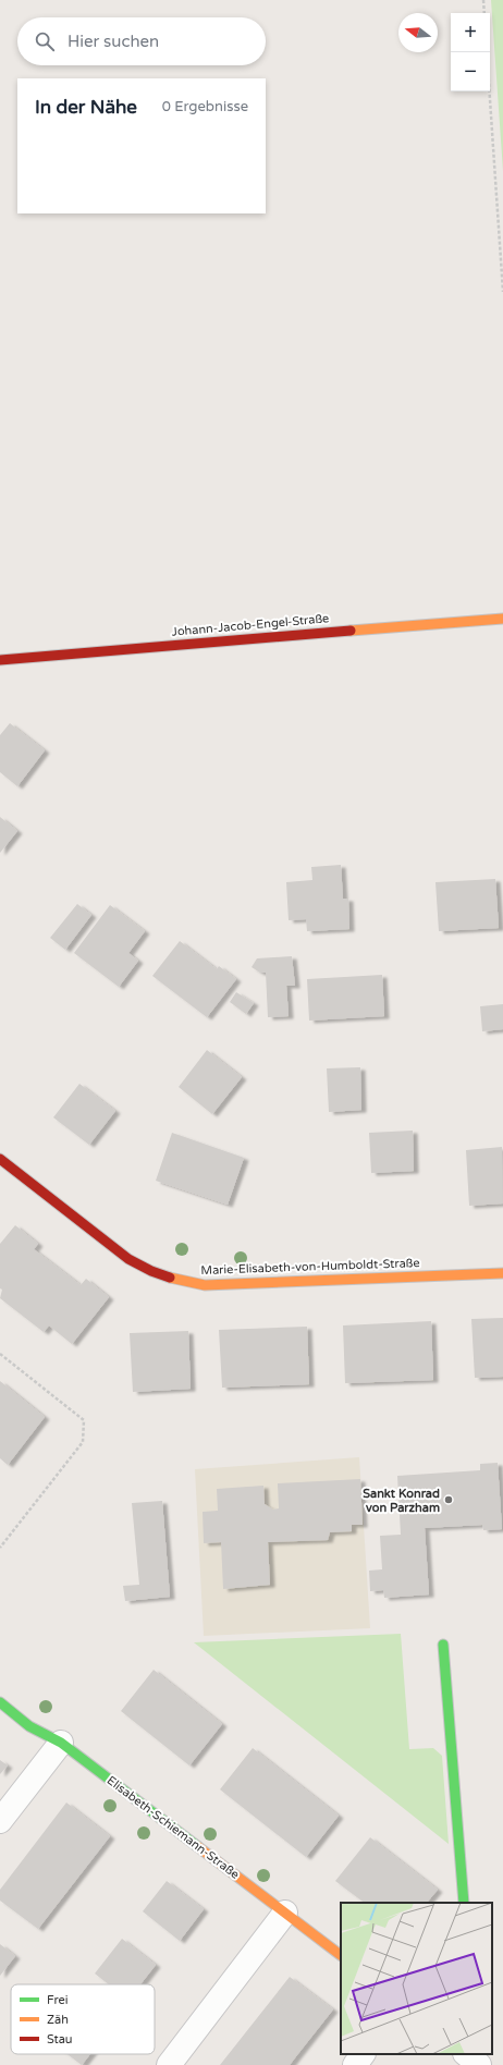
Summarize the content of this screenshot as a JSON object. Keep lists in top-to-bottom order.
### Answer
{
  "streets": {
    "street": ["Johann-Jacob-Engel-Straße", "Marie-Elisabeth-von-Humboldt-Straße", "Elisabeth-Schiemann-Straße"]
  },
  "places": ["Sankt Konrad von Parzham"],
  "legend": ["Frei", "Zäh", "Stau"],
  "north": "left",
  "page": {
    "map_buttons": ["+", "−"],
    "search": "Hier suchen",
    "heading": ["In der Nähe", "0 Ergebnisse"]
  }
}
